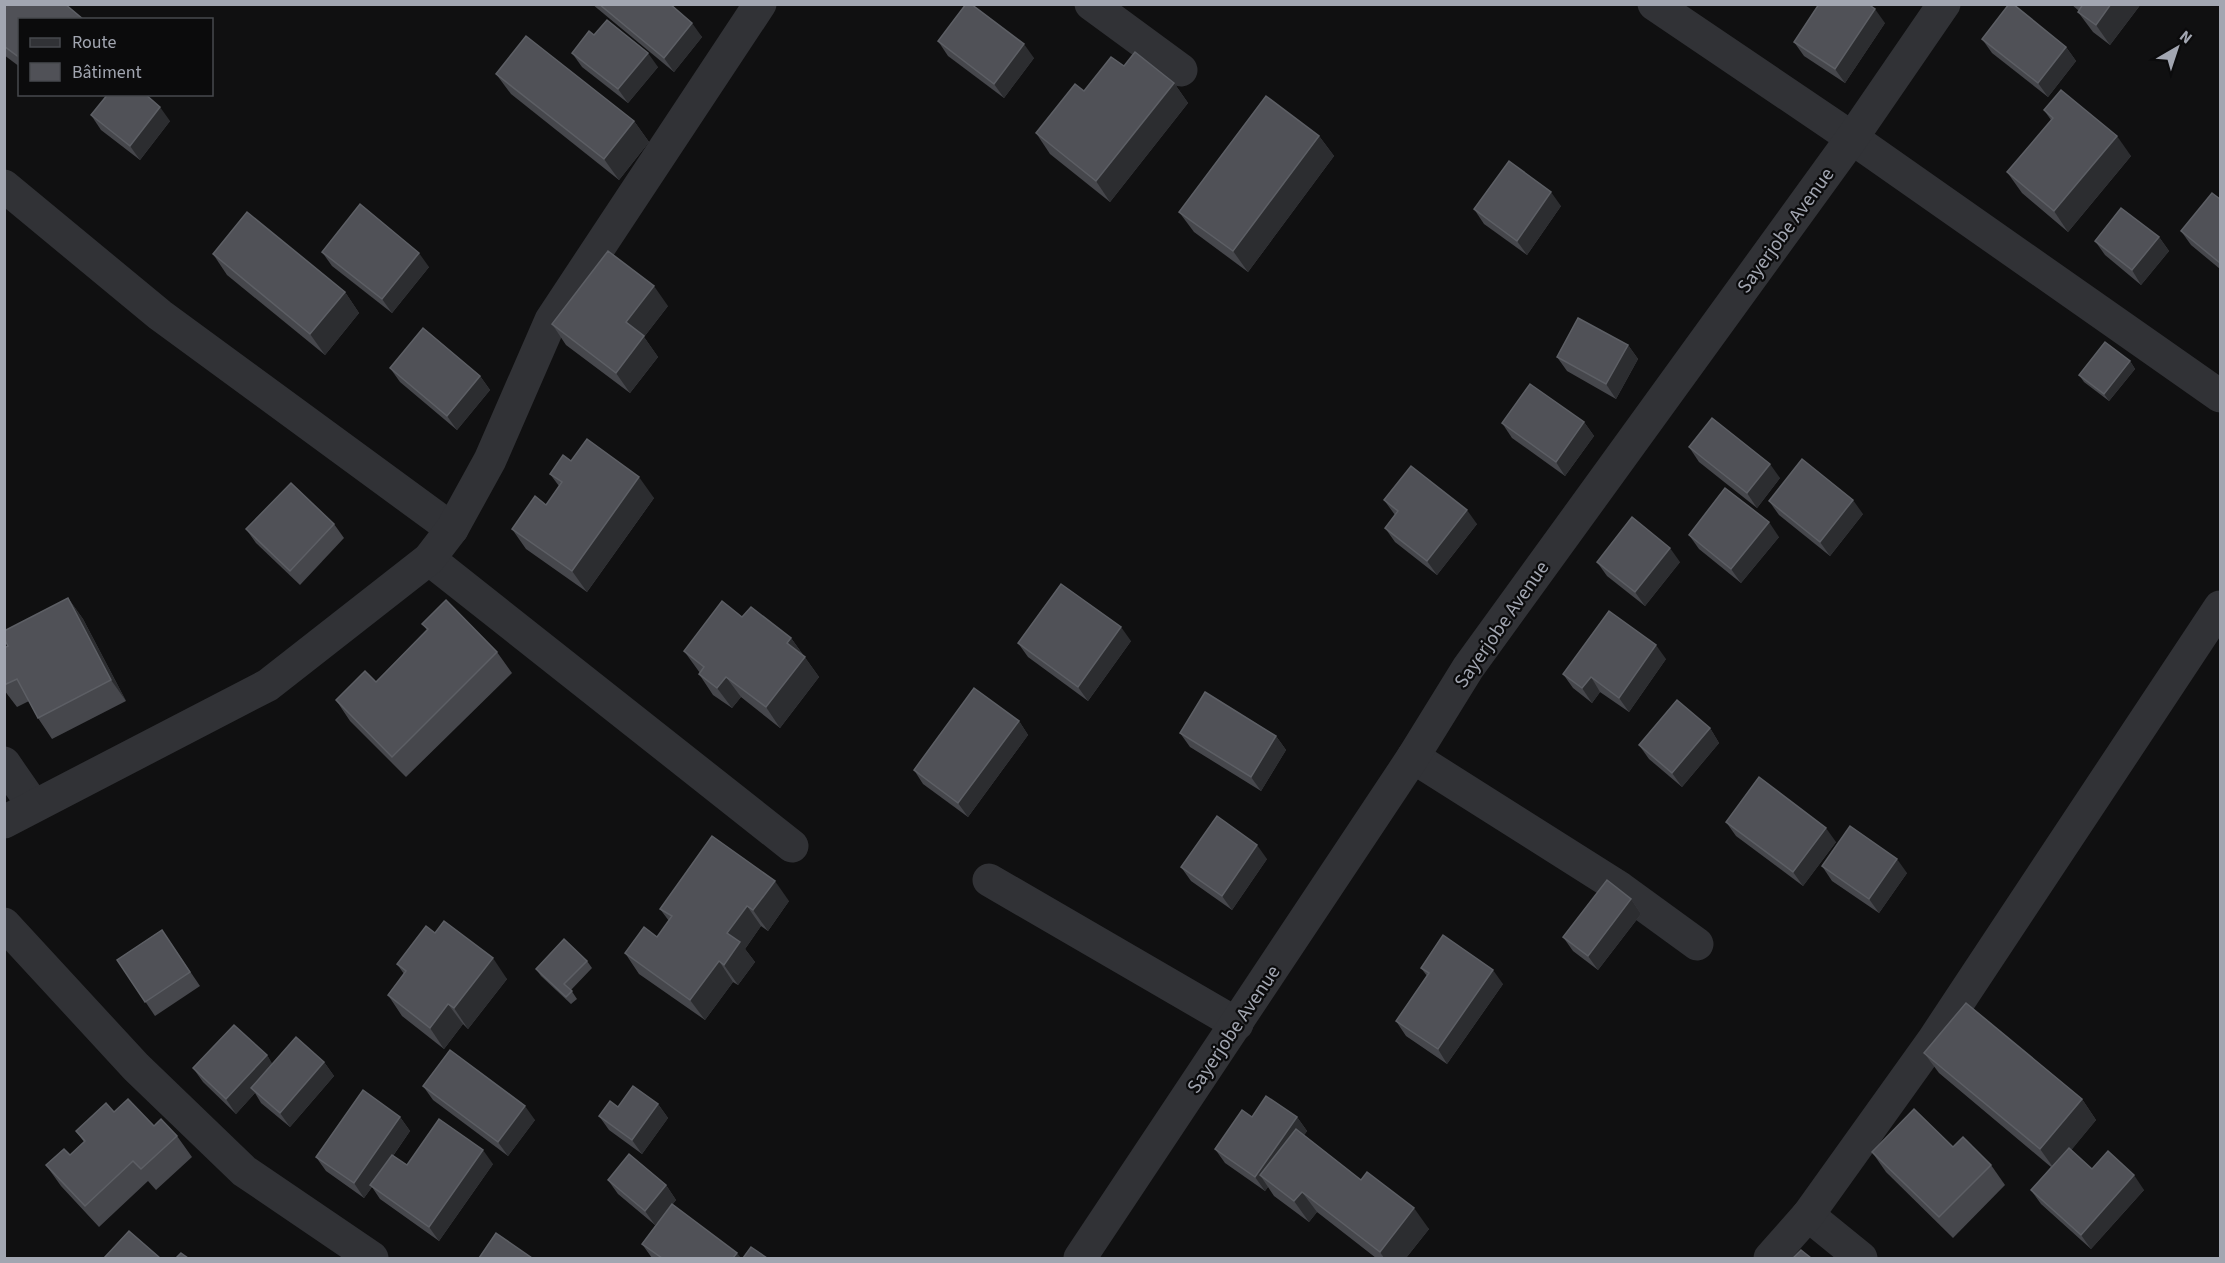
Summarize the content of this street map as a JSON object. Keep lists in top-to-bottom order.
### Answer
{
  "streets": {
    "street": ["Sayerjobe Avenue"]
  },
  "legend": ["Route", "Bâtiment"],
  "north": "top right"
}
